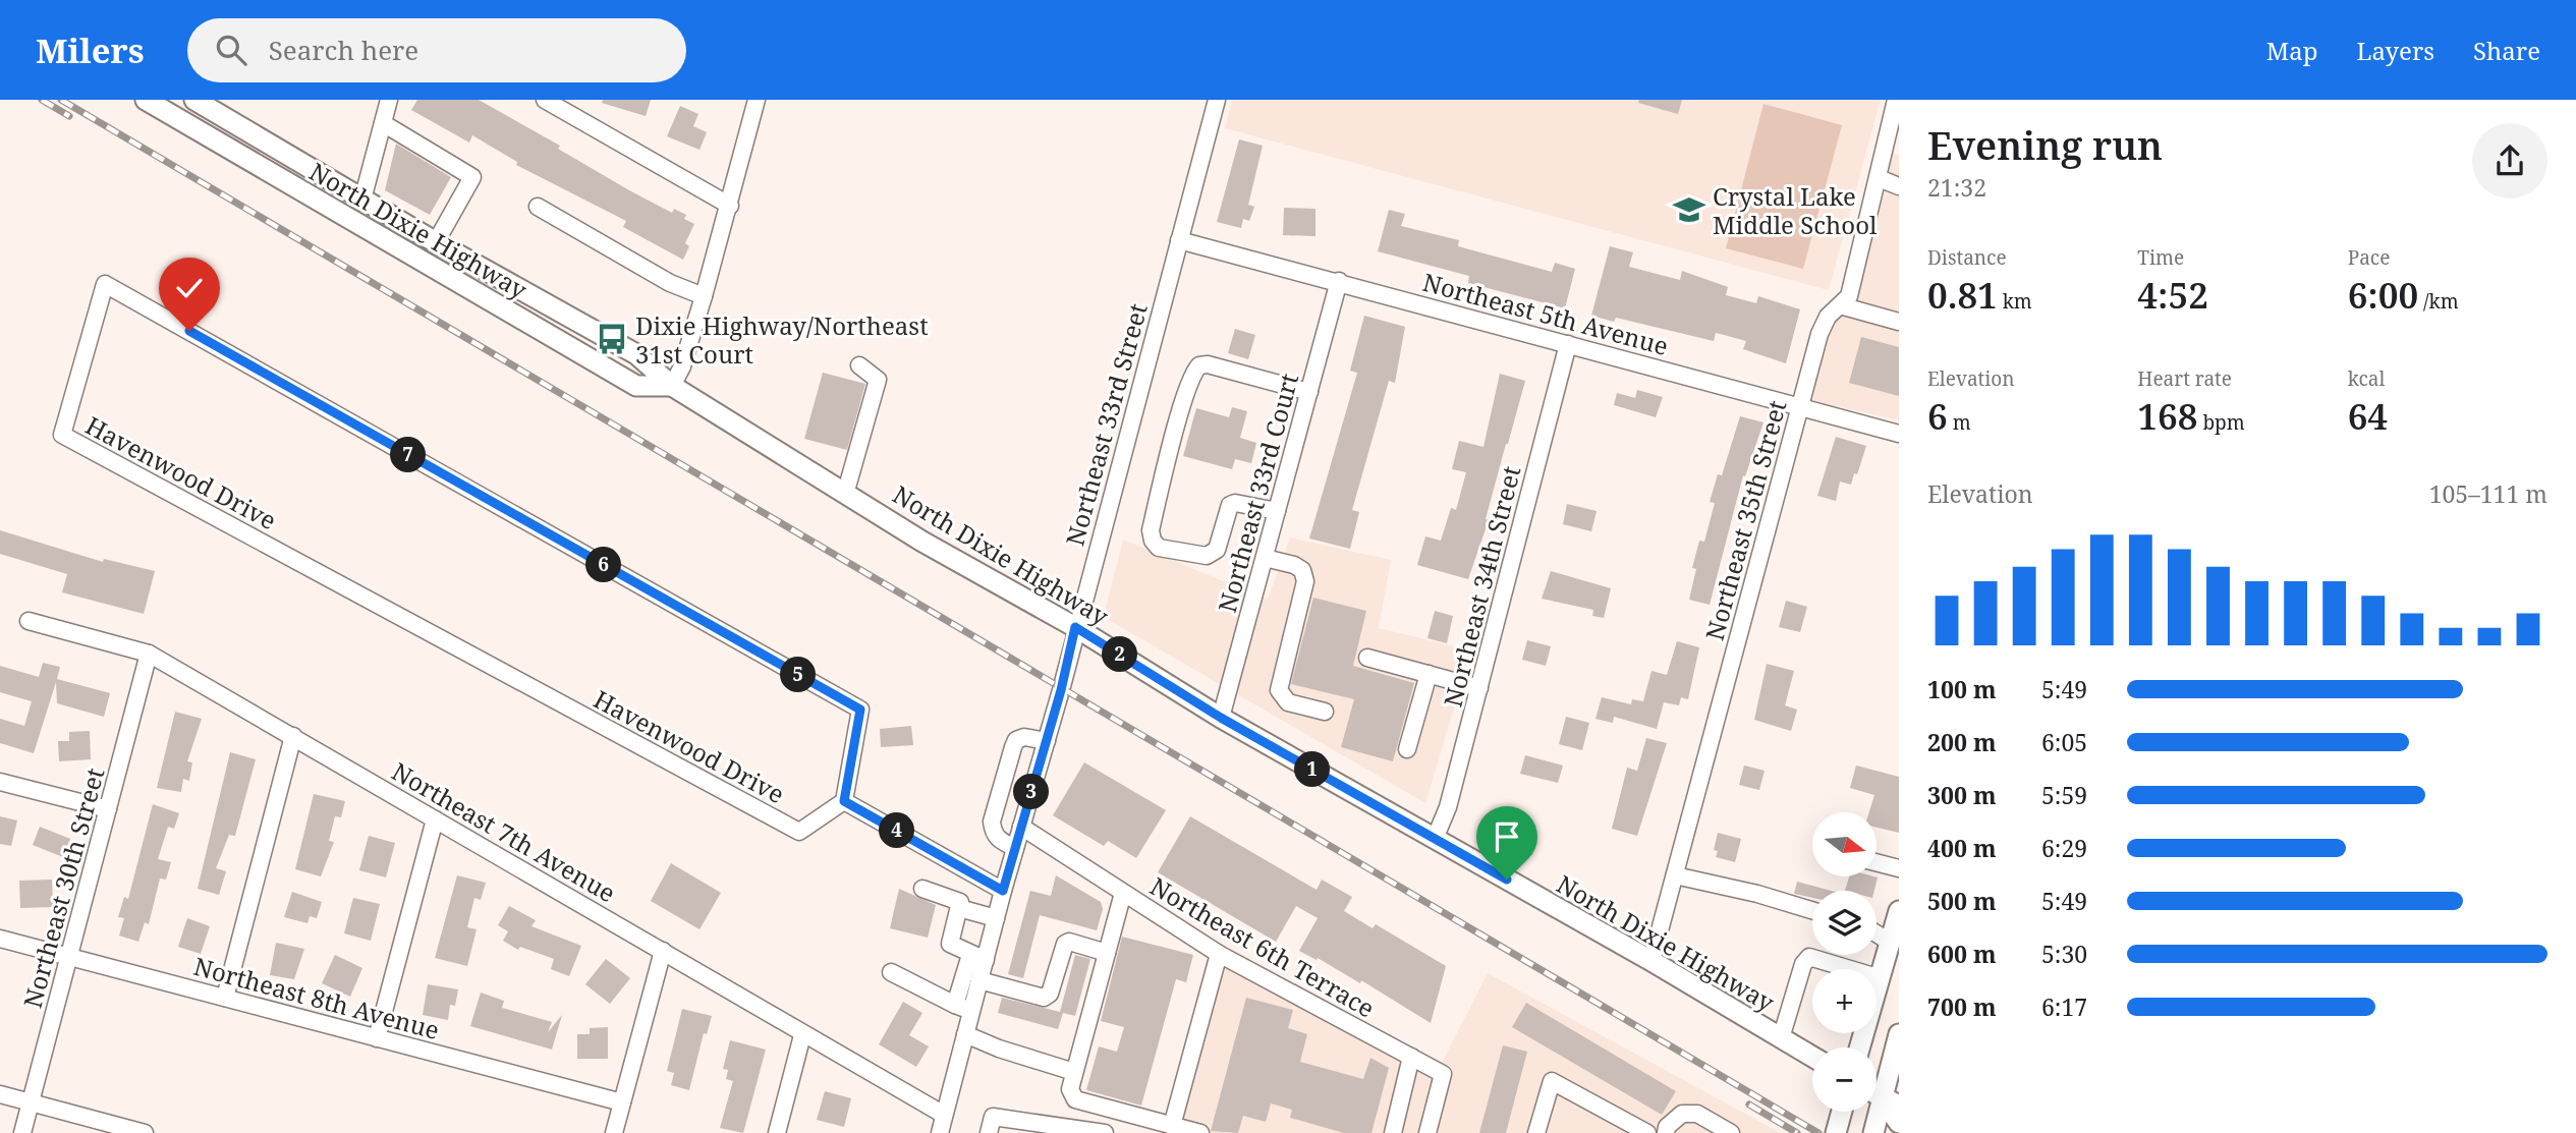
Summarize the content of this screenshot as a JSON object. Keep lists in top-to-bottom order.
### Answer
{
  "streets": {
    "main road": ["North Dixie Highway"],
    "street": [
      "Northeast 5th Avenue",
      "Northeast 33rd Street",
      "Havenwood Drive",
      "Northeast 33rd Court",
      "Northeast 35th Street",
      "Northeast 34th Street",
      "Northeast 7th Avenue",
      "Northeast 30th Street",
      "Northeast 6th Terrace",
      "Northeast 8th Avenue"
    ]
  },
  "crossings": [
    ["North Dixie Highway", "Northeast 33rd Street"],
    ["North Dixie Highway", "Northeast 33rd Court"],
    ["North Dixie Highway", "Northeast 35th Street"],
    ["North Dixie Highway", "Northeast 34th Street"],
    ["Northeast 5th Avenue", "Northeast 33rd Street"],
    ["Northeast 5th Avenue", "Northeast 33rd Court"],
    ["Northeast 5th Avenue", "Northeast 35th Street"],
    ["Northeast 5th Avenue", "Northeast 34th Street"],
    ["Northeast 33rd Street", "Northeast 7th Avenue"],
    ["Northeast 33rd Street", "Northeast 6th Terrace"],
    ["Northeast 7th Avenue", "Northeast 30th Street"],
    ["Northeast 30th Street", "Northeast 8th Avenue"]
  ],
  "places": {
    "school or university": ["Crystal Lake Middle School"],
    "bus stop": ["Dixie Highway/Northeast 31st Court"]
  },
  "north": "right",
  "page": {
    "header": "Milers",
    "search": "Search here",
    "nav": ["Map", "Layers", "Share"],
    "heading": ["Evening run", "21:32"],
    "stats": [
      ["Distance", "0.81 km"],
      ["Time", "4:52"],
      ["Pace", "6:00 /km"],
      ["Elevation", "6 m"],
      ["Heart rate", "168 bpm"],
      ["kcal", "64"]
    ],
    "pins": [
      "7",
      "6",
      "2",
      "5",
      "1",
      "3",
      "4"
    ],
    "chart": ["Elevation", "105–111 m"],
    "list": [
      {
        "name": "100 m",
        "note": "5:49"
      },
      {
        "name": "200 m",
        "note": "6:05"
      },
      {
        "name": "300 m",
        "note": "5:59"
      },
      {
        "name": "400 m",
        "note": "6:29"
      },
      {
        "name": "500 m",
        "note": "5:49"
      },
      {
        "name": "600 m",
        "note": "5:30"
      },
      {
        "name": "700 m",
        "note": "6:17"
      }
    ],
    "map_buttons": ["+", "−"]
  }
}
